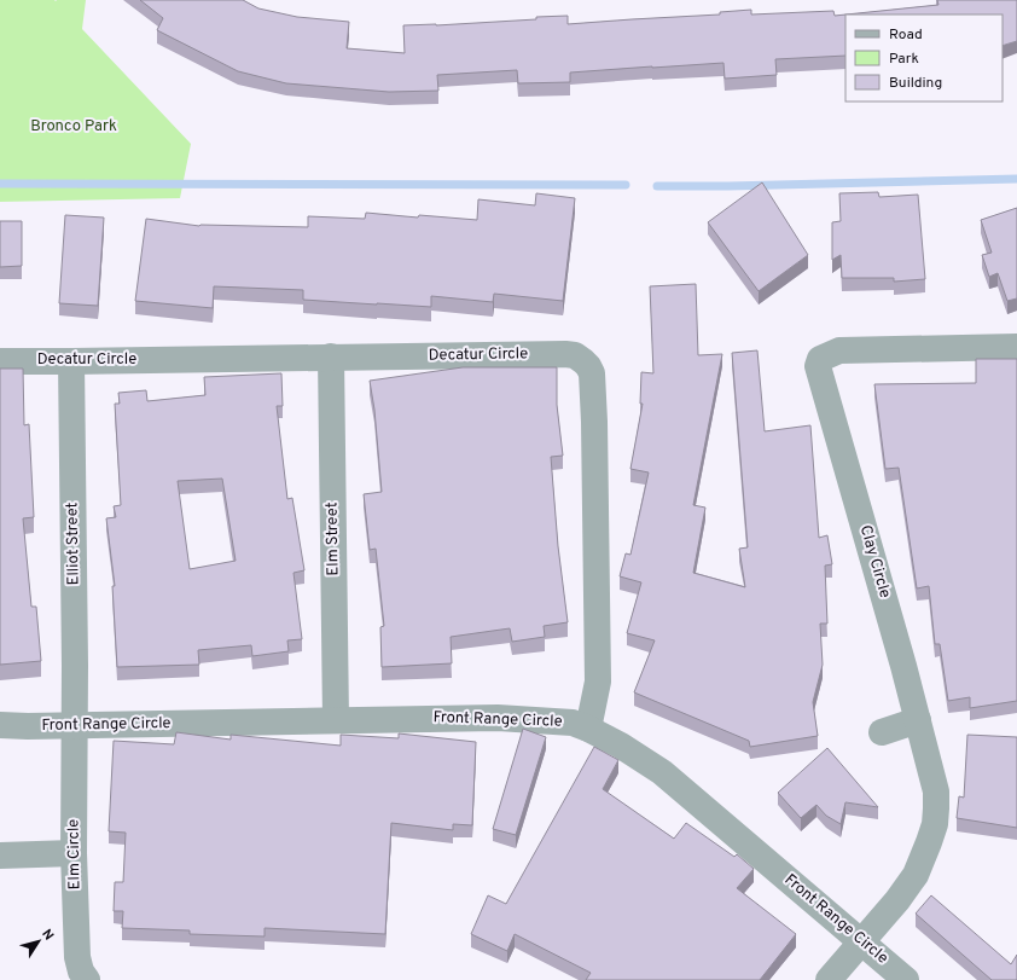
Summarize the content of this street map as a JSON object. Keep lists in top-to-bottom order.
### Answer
{
  "streets": {
    "street": [
      "Decatur Circle",
      "Elm Street",
      "Elliot Street",
      "Clay Circle",
      "Front Range Circle",
      "Elm Circle"
    ]
  },
  "crossings": [
    ["Decatur Circle", "Elm Street"],
    ["Decatur Circle", "Elliot Street"],
    ["Decatur Circle", "Front Range Circle"],
    ["Elm Street", "Front Range Circle"],
    ["Elliot Street", "Front Range Circle"],
    ["Elliot Street", "Elm Circle"],
    ["Clay Circle", "Front Range Circle"],
    ["Front Range Circle", "Elm Circle"]
  ],
  "parks": ["Bronco Park"],
  "legend": ["Road", "Park", "Building"],
  "north": "top right"
}
